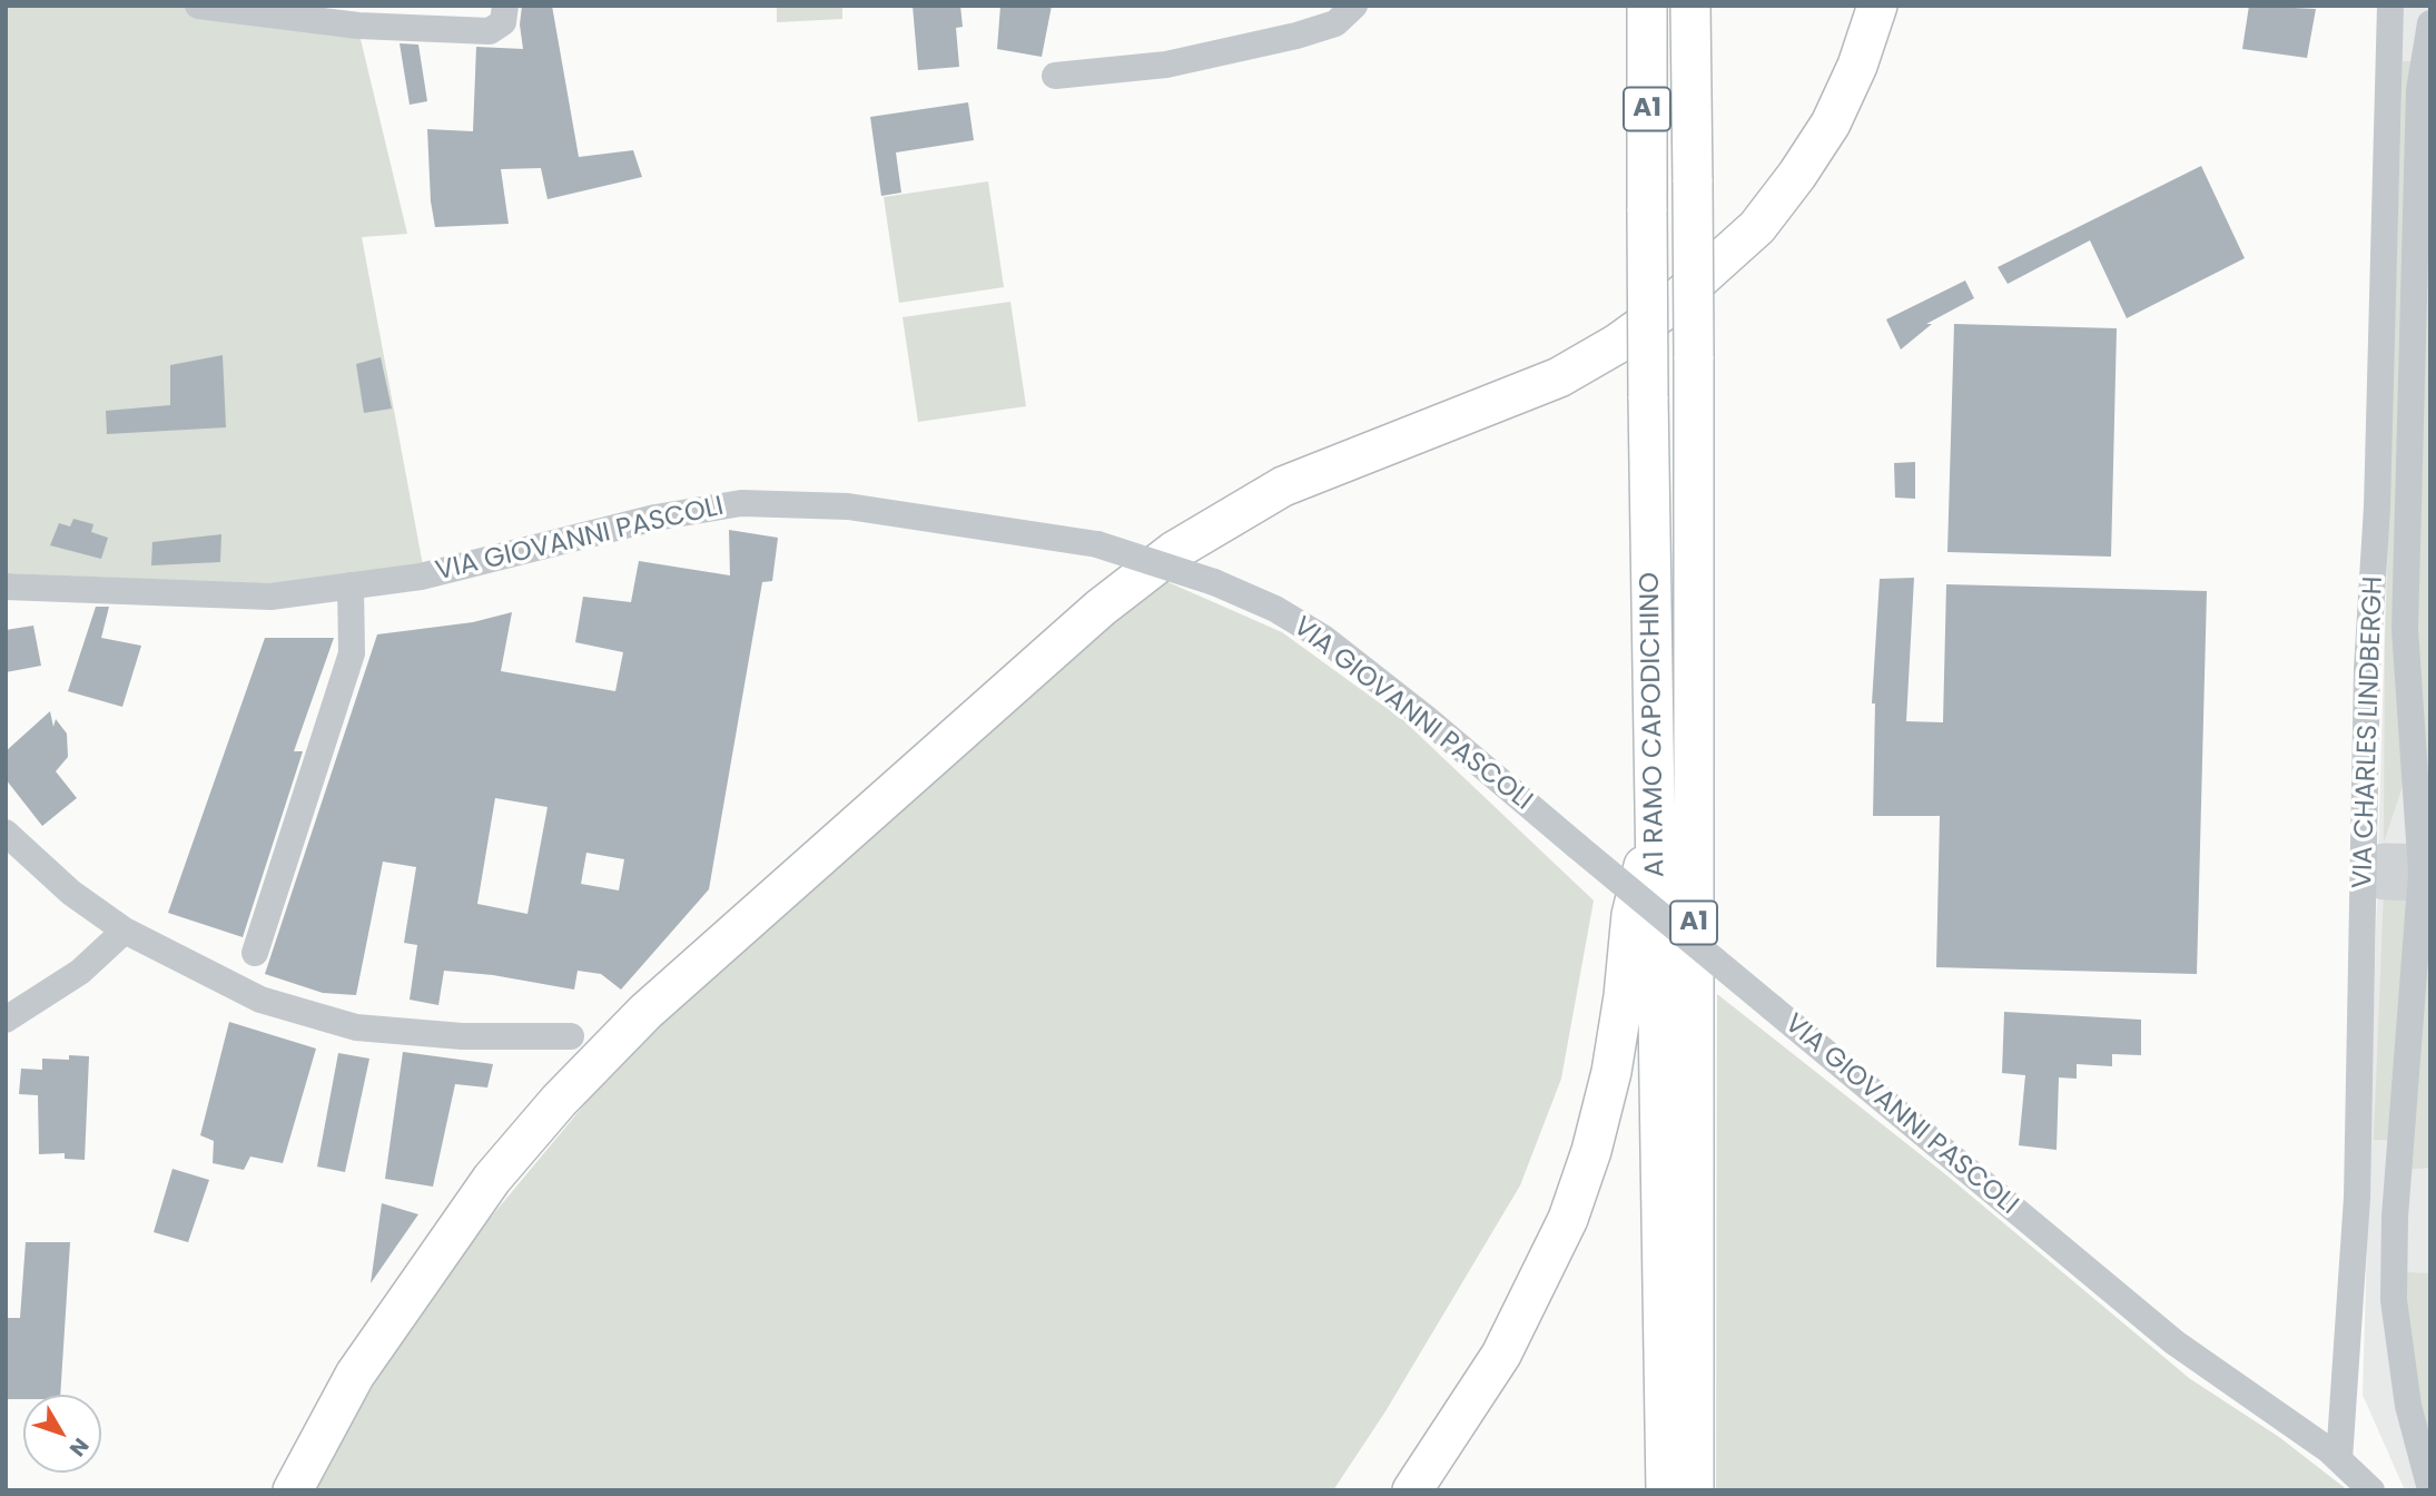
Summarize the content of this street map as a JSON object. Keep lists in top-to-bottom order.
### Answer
{
  "streets": {
    "highway": ["A1", "A1 RAMO CAPODICHINO"],
    "street": ["VIA GIOVANNI PASCOLI", "VIA CHARLES LINDBERGH"]
  },
  "crossings": [
    ["VIA GIOVANNI PASCOLI", "VIA CHARLES LINDBERGH"]
  ],
  "north": "bottom right"
}
